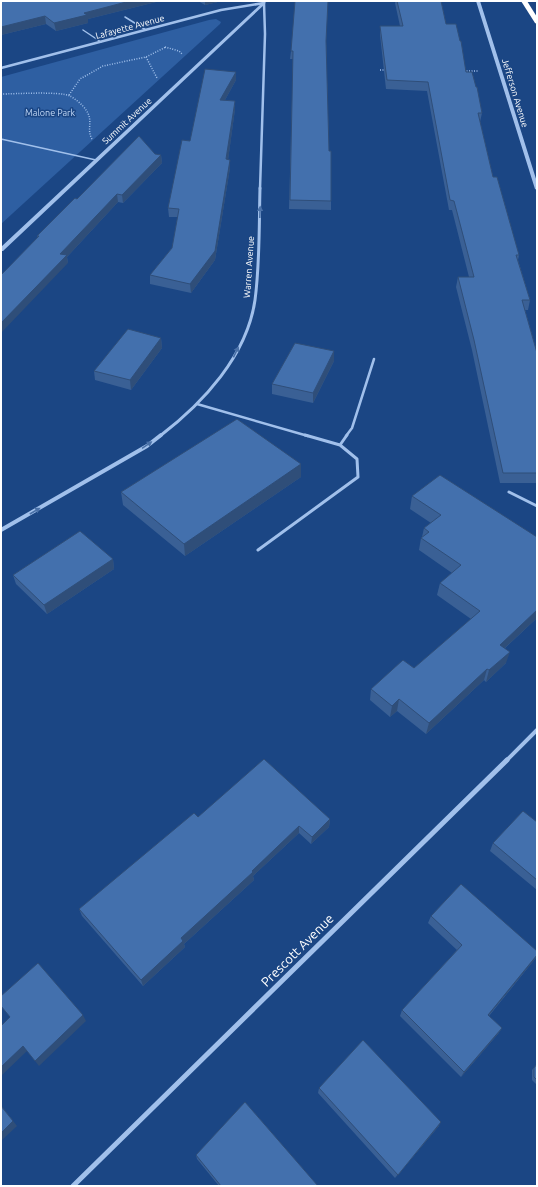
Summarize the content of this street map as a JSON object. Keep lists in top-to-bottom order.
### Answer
{
  "streets": {
    "street": [
      "Lafayette Avenue",
      "Jefferson Avenue",
      "Summit Avenue",
      "Warren Avenue",
      "Prescott Avenue"
    ]
  },
  "crossings": [
    ["Lafayette Avenue", "Summit Avenue"],
    ["Lafayette Avenue", "Warren Avenue"],
    ["Summit Avenue", "Warren Avenue"]
  ],
  "one_way": ["Warren Avenue"],
  "parks": ["Malone Park"]
}
